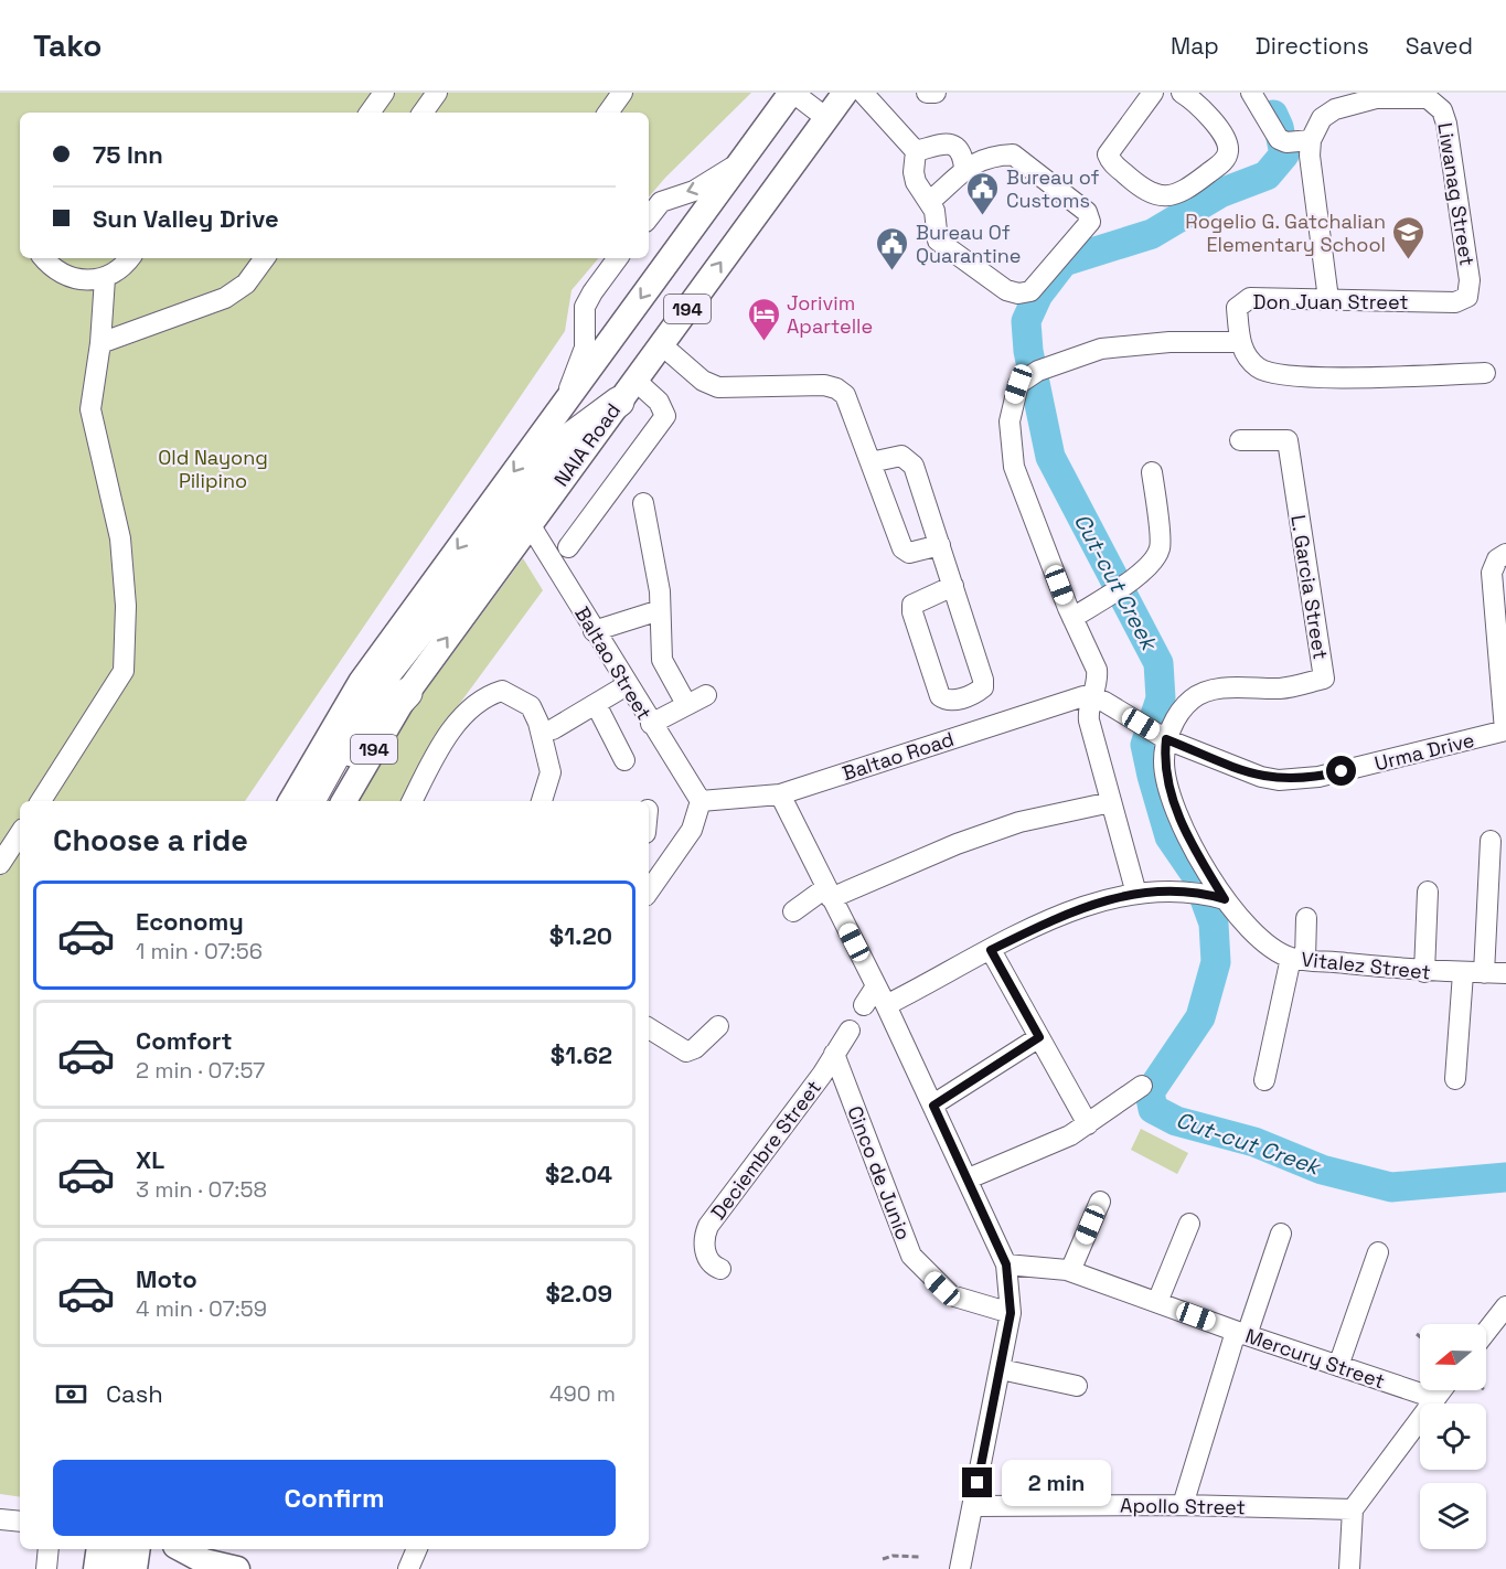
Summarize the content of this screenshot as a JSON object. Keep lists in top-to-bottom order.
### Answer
{
  "streets": {
    "main road": ["194", "NAIA Road"],
    "street": [
      "Liwanag Street",
      "Don Juan Street",
      "L. Garcia Street",
      "Baltao Street",
      "Urma Drive",
      "Baltao Road",
      "Vitalez Street",
      "Deciembre Street",
      "Cinco de Junio",
      "Mercury Street",
      "Apollo Street"
    ]
  },
  "crossings": [
    ["Liwanag Street", "Don Juan Street"],
    ["NAIA Road", "Baltao Street"],
    ["L. Garcia Street", "Urma Drive"],
    ["L. Garcia Street", "Vitalez Street"],
    ["Baltao Street", "Baltao Road"],
    ["Urma Drive", "Baltao Road"],
    ["Urma Drive", "Vitalez Street"],
    ["Deciembre Street", "Cinco de Junio"]
  ],
  "water": ["Cut-cut Creek"],
  "parks": ["Old Nayong Pilipino"],
  "places": {
    "public building": ["Bureau of Customs", "Bureau Of Quarantine"],
    "school or university": ["Rogelio G. Gatchalian Elementary School"],
    "hotel": ["Jorivim Apartelle"]
  },
  "north": "left",
  "page": {
    "header": "Tako",
    "nav": ["Map", "Directions", "Saved"],
    "banner": ["75 Inn", "Sun Valley Drive"],
    "heading": "Choose a ride",
    "list": [
      {
        "name": "Economy",
        "note": "1 min · 07:56",
        "value": "$1.20"
      },
      {
        "name": "Comfort",
        "note": "2 min · 07:57",
        "value": "$1.62"
      },
      {
        "name": "XL",
        "note": "3 min · 07:58",
        "value": "$2.04"
      },
      {
        "name": "Moto",
        "note": "4 min · 07:59",
        "value": "$2.09"
      }
    ],
    "pay": ["Cash", "490 m"],
    "buttons": "Confirm",
    "bubble": "2 min"
  }
}
